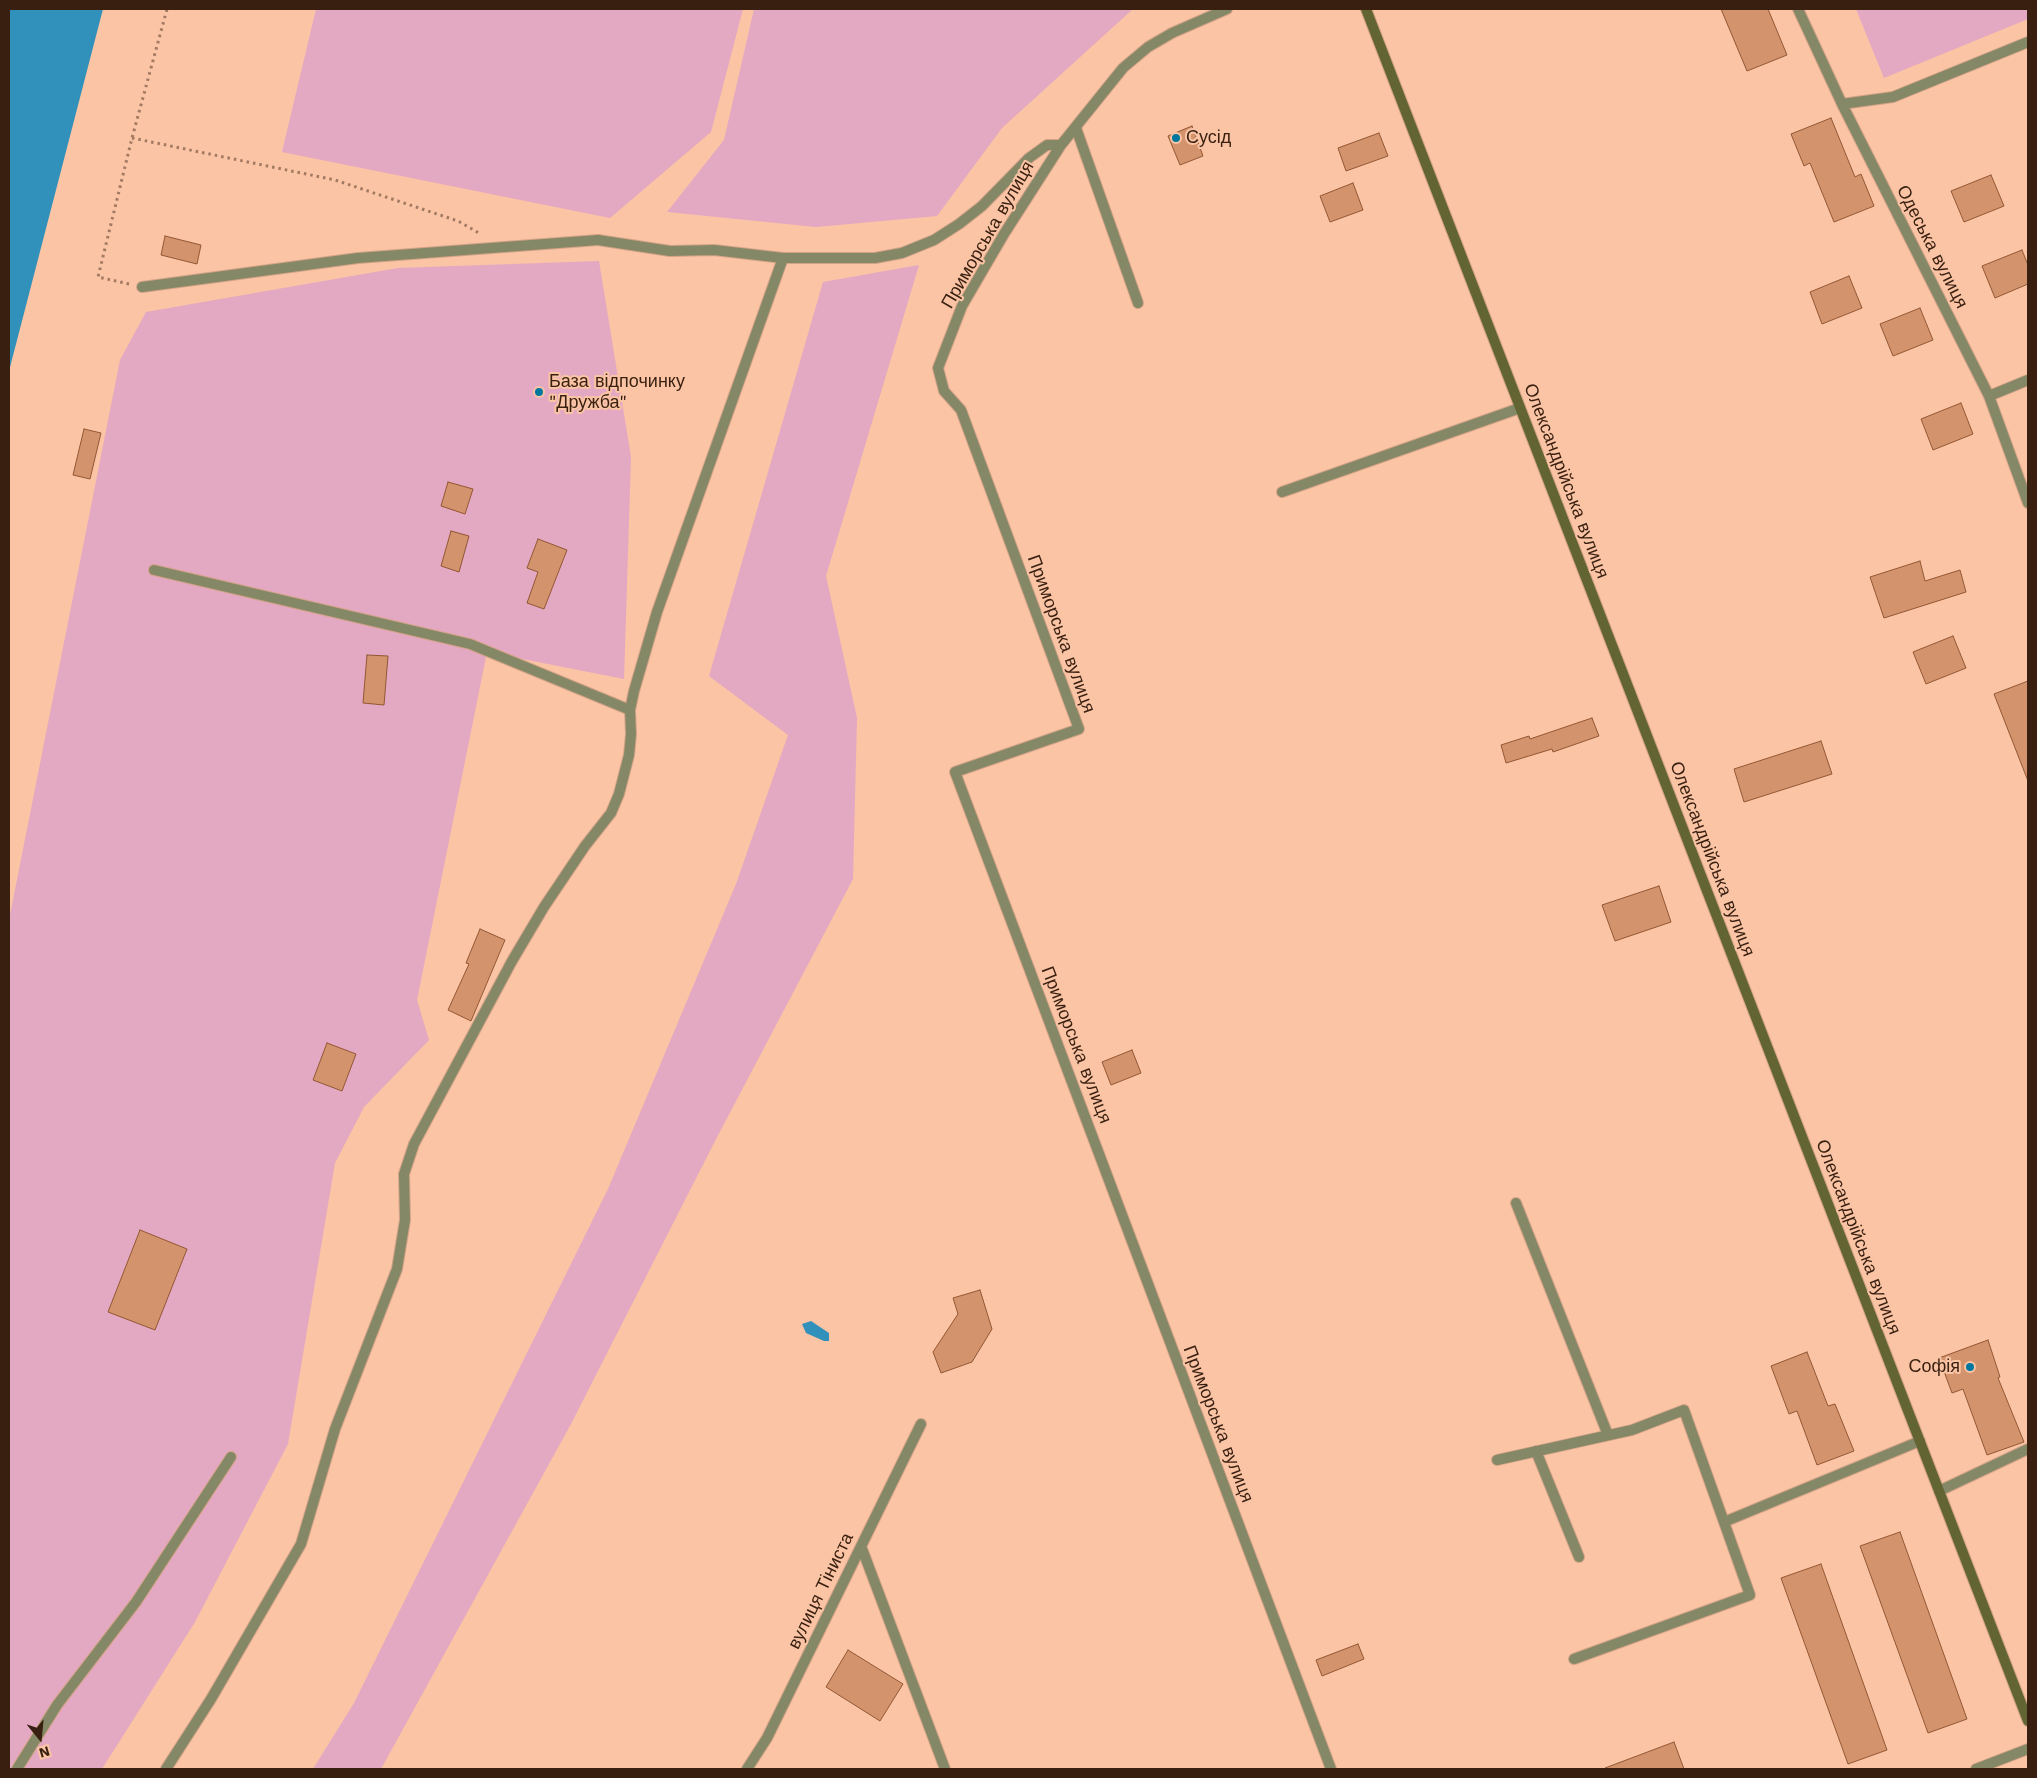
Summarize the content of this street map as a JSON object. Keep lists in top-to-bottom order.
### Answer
{
  "streets": {
    "street": [
      "Приморська вулиця",
      "Одеська вулиця",
      "Олександрійська вулиця",
      "вулиця Тіниста"
    ]
  },
  "places": ["Сусід", "База відпочинку \"Дружба\"", "Софія"],
  "north": "bottom"
}
